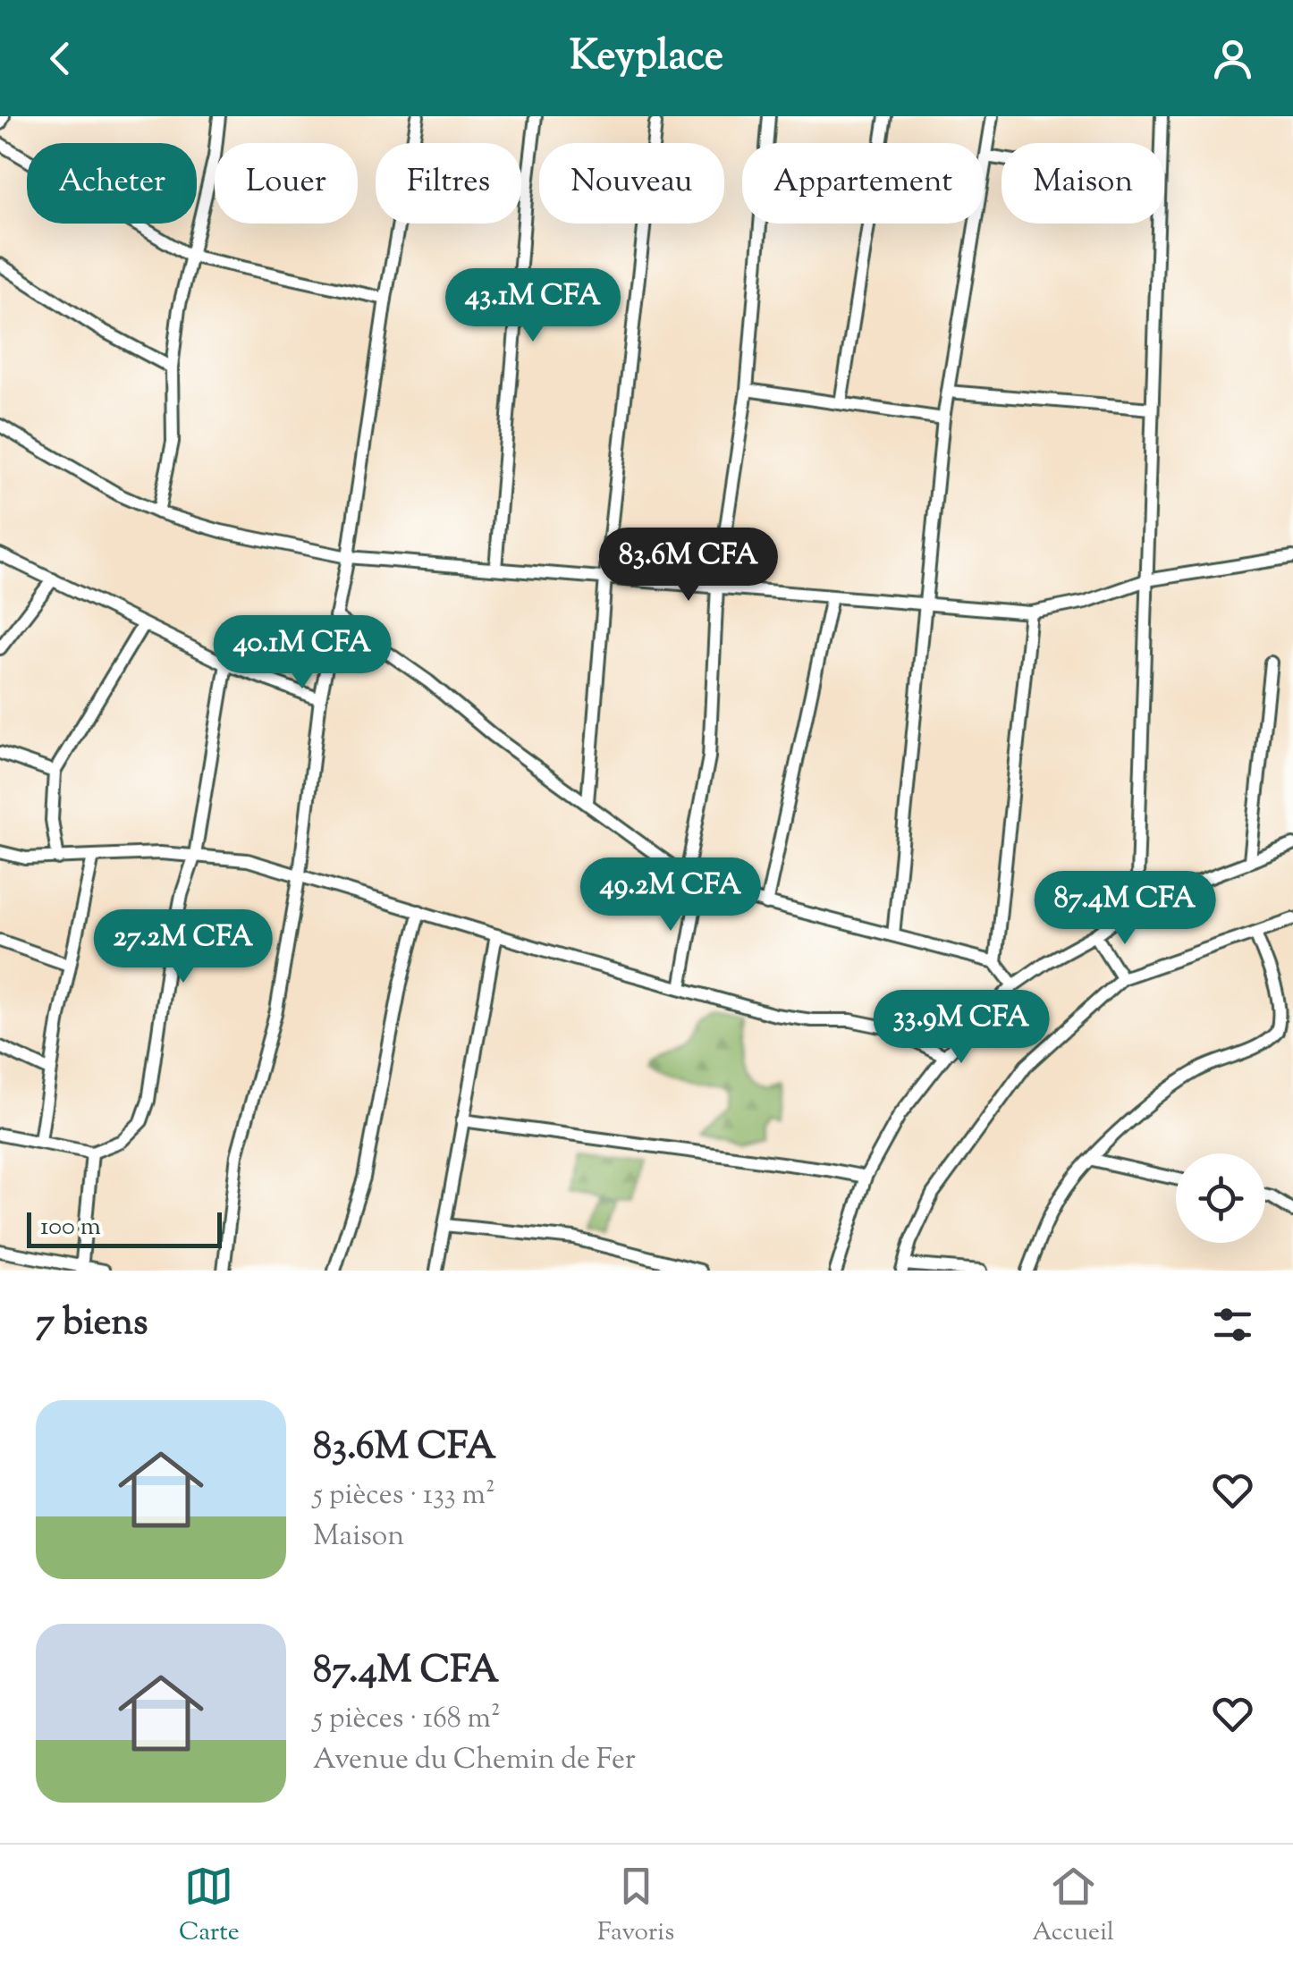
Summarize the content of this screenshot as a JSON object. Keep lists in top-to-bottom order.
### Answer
{
  "scale_bar": "100 m",
  "page": {
    "header": "Keyplace",
    "chip": [
      "Acheter",
      "Louer",
      "Filtres",
      "Nouveau",
      "Appartement",
      "Maison"
    ],
    "price": [
      "43.1M CFA",
      "83.6M CFA",
      "40.1M CFA",
      "49.2M CFA",
      "87.4M CFA",
      "27.2M CFA",
      "33.9M CFA"
    ],
    "scale": "100 m",
    "heading": "7 biens",
    "list": [
      {
        "name": "83.6M CFA",
        "note": "5 pièces · 133 m² · Maison"
      },
      {
        "name": "87.4M CFA",
        "note": "5 pièces · 168 m² · Avenue du Chemin de Fer"
      }
    ],
    "tabs": ["Carte", "Favoris", "Accueil"]
  }
}
